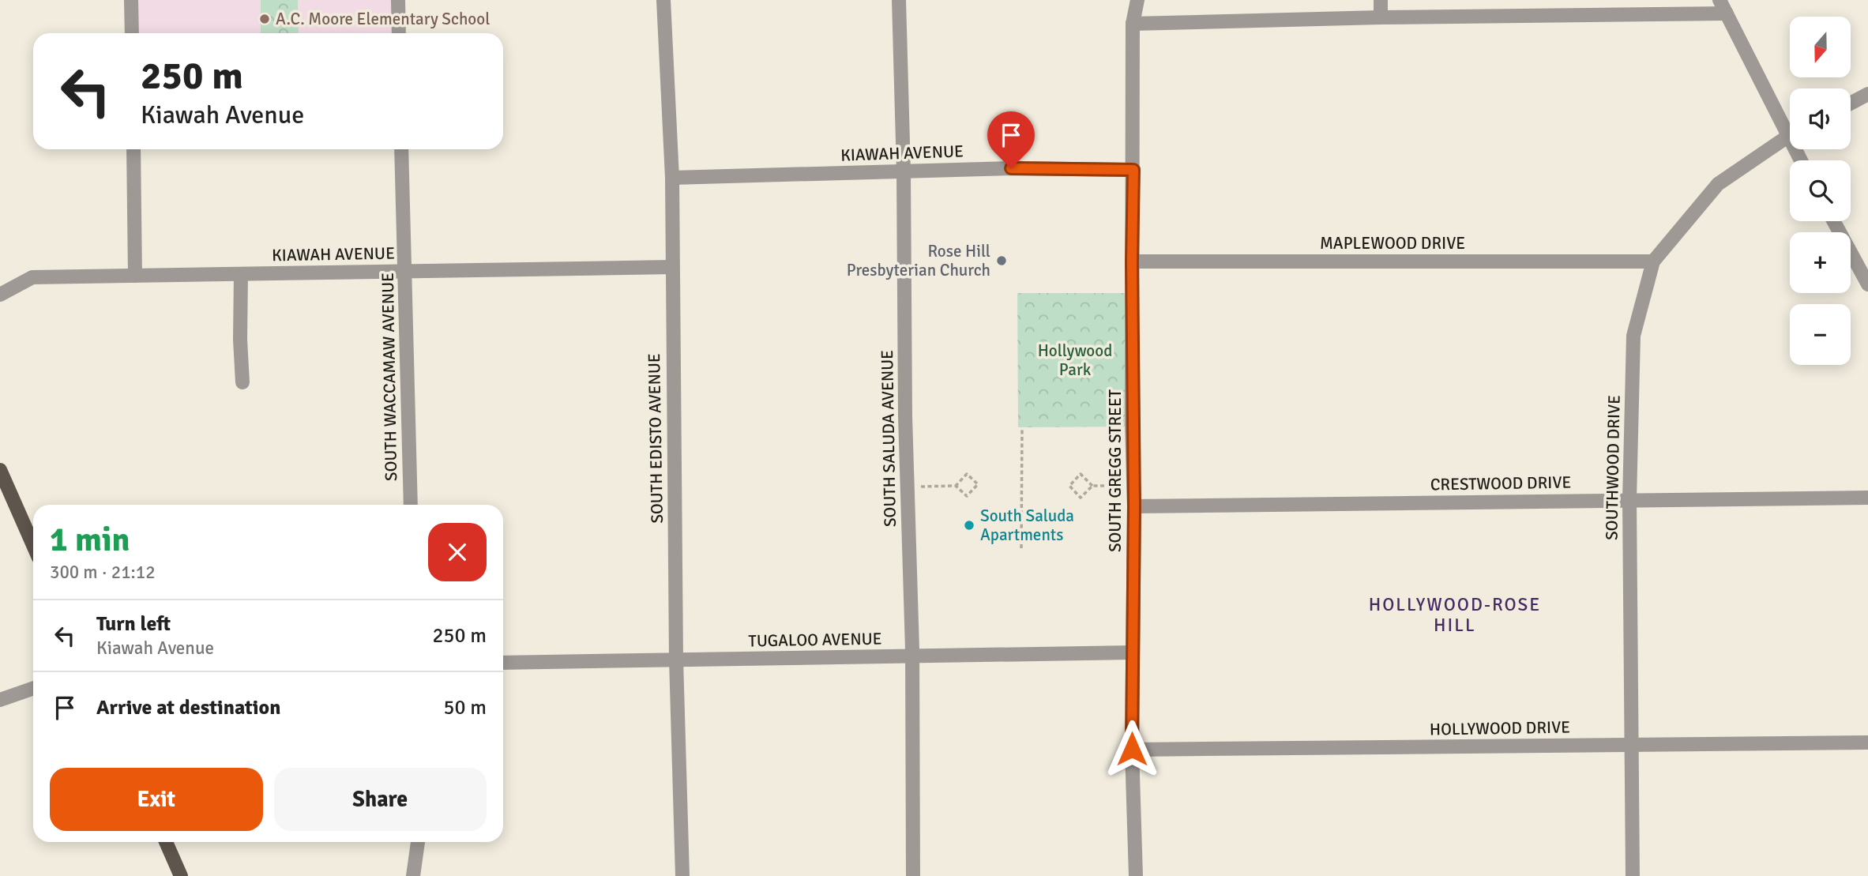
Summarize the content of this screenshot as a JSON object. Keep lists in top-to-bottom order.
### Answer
{
  "streets": {
    "street": [
      "KIAWAH AVENUE",
      "MAPLEWOOD DRIVE",
      "SOUTH WACCAMAW AVENUE",
      "SOUTH EDISTO AVENUE",
      "SOUTH SALUDA AVENUE",
      "SOUTHWOOD DRIVE",
      "SOUTH GREGG STREET",
      "CRESTWOOD DRIVE",
      "TUGALOO AVENUE",
      "HOLLYWOOD DRIVE"
    ]
  },
  "crossings": [
    ["KIAWAH AVENUE", "SOUTH WACCAMAW AVENUE"],
    ["KIAWAH AVENUE", "SOUTH EDISTO AVENUE"],
    ["KIAWAH AVENUE", "SOUTH SALUDA AVENUE"],
    ["KIAWAH AVENUE", "SOUTH GREGG STREET"],
    ["MAPLEWOOD DRIVE", "SOUTHWOOD DRIVE"],
    ["MAPLEWOOD DRIVE", "SOUTH GREGG STREET"],
    ["SOUTH EDISTO AVENUE", "TUGALOO AVENUE"],
    ["SOUTH SALUDA AVENUE", "TUGALOO AVENUE"],
    ["SOUTHWOOD DRIVE", "CRESTWOOD DRIVE"],
    ["SOUTHWOOD DRIVE", "HOLLYWOOD DRIVE"],
    ["SOUTH GREGG STREET", "CRESTWOOD DRIVE"],
    ["SOUTH GREGG STREET", "TUGALOO AVENUE"],
    ["SOUTH GREGG STREET", "HOLLYWOOD DRIVE"]
  ],
  "districts": ["HOLLYWOOD-ROSE HILL"],
  "parks": ["Hollywood Park"],
  "places": ["A.C. Moore Elementary School", "Rose Hill Presbyterian Church", "South Saluda Apartments"],
  "north": "bottom",
  "page": {
    "map_buttons": ["+", "−"],
    "turn": ["250 m", "Kiawah Avenue"],
    "heading": ["1 min", "300 m · 21:12"],
    "list": [
      {
        "name": "Turn left",
        "note": "Kiawah Avenue",
        "value": "250 m"
      },
      {
        "name": "Arrive at destination",
        "value": "50 m"
      }
    ],
    "buttons": ["Exit", "Share"]
  }
}
